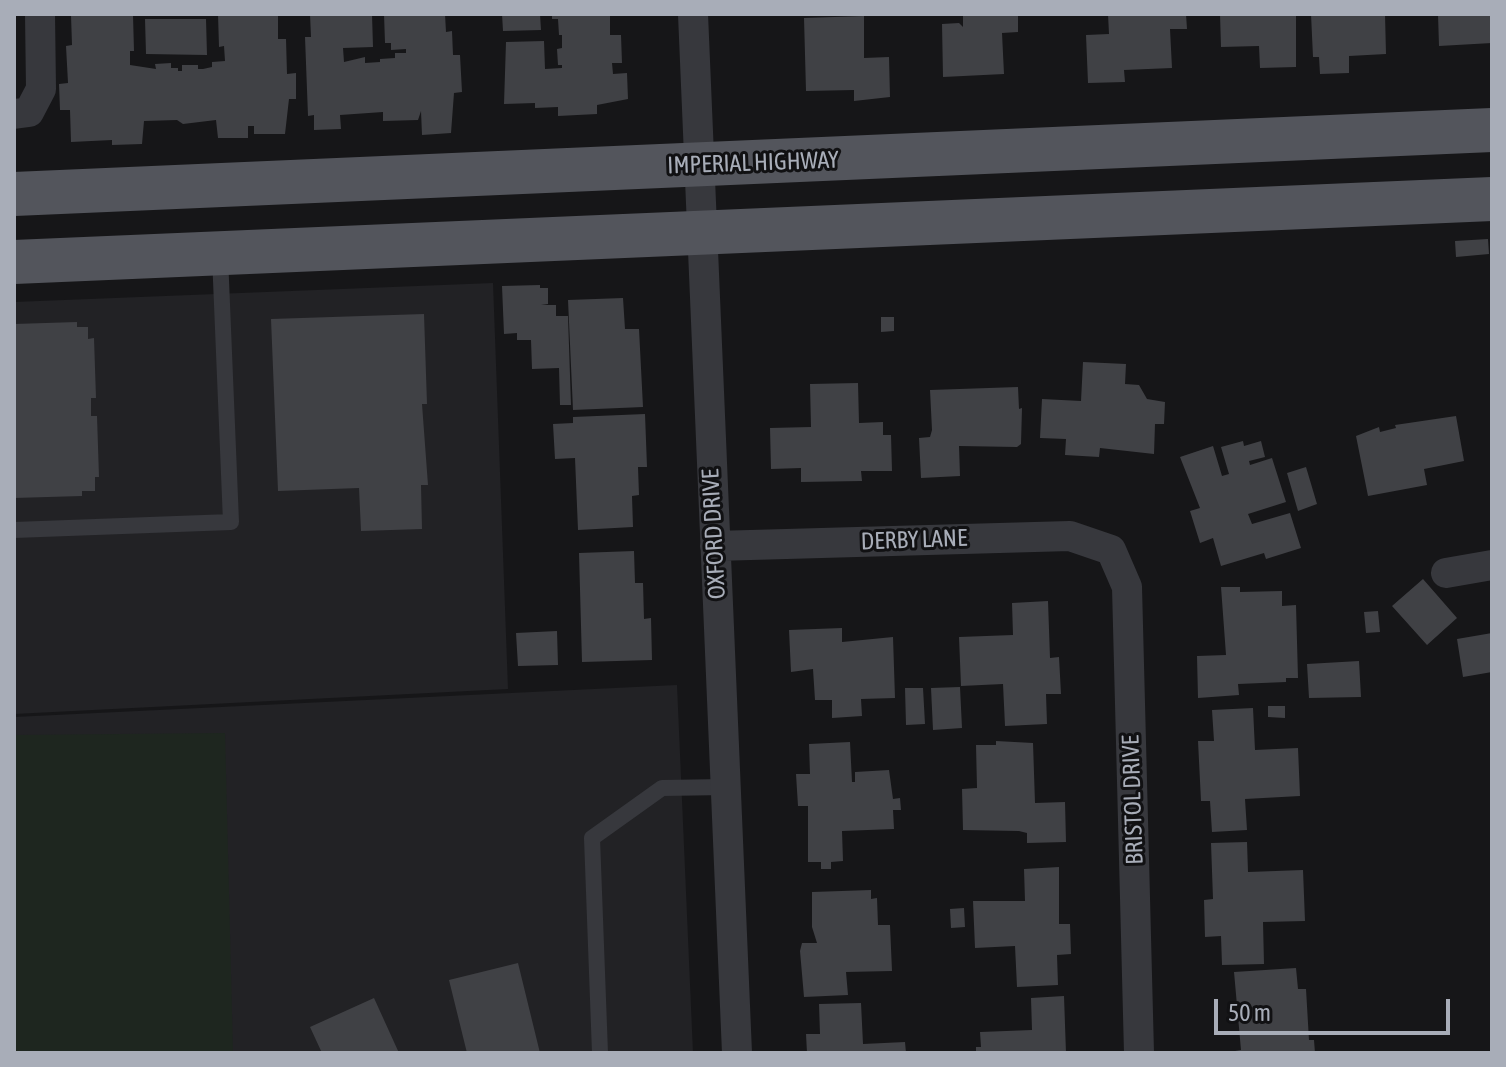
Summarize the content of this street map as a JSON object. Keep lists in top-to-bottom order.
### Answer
{
  "streets": {
    "main road": ["IMPERIAL HIGHWAY"],
    "street": ["OXFORD DRIVE", "DERBY LANE", "BRISTOL DRIVE"]
  },
  "crossings": [
    ["IMPERIAL HIGHWAY", "OXFORD DRIVE"],
    ["OXFORD DRIVE", "DERBY LANE"],
    ["DERBY LANE", "BRISTOL DRIVE"]
  ],
  "scale_bar": "50 m"
}
